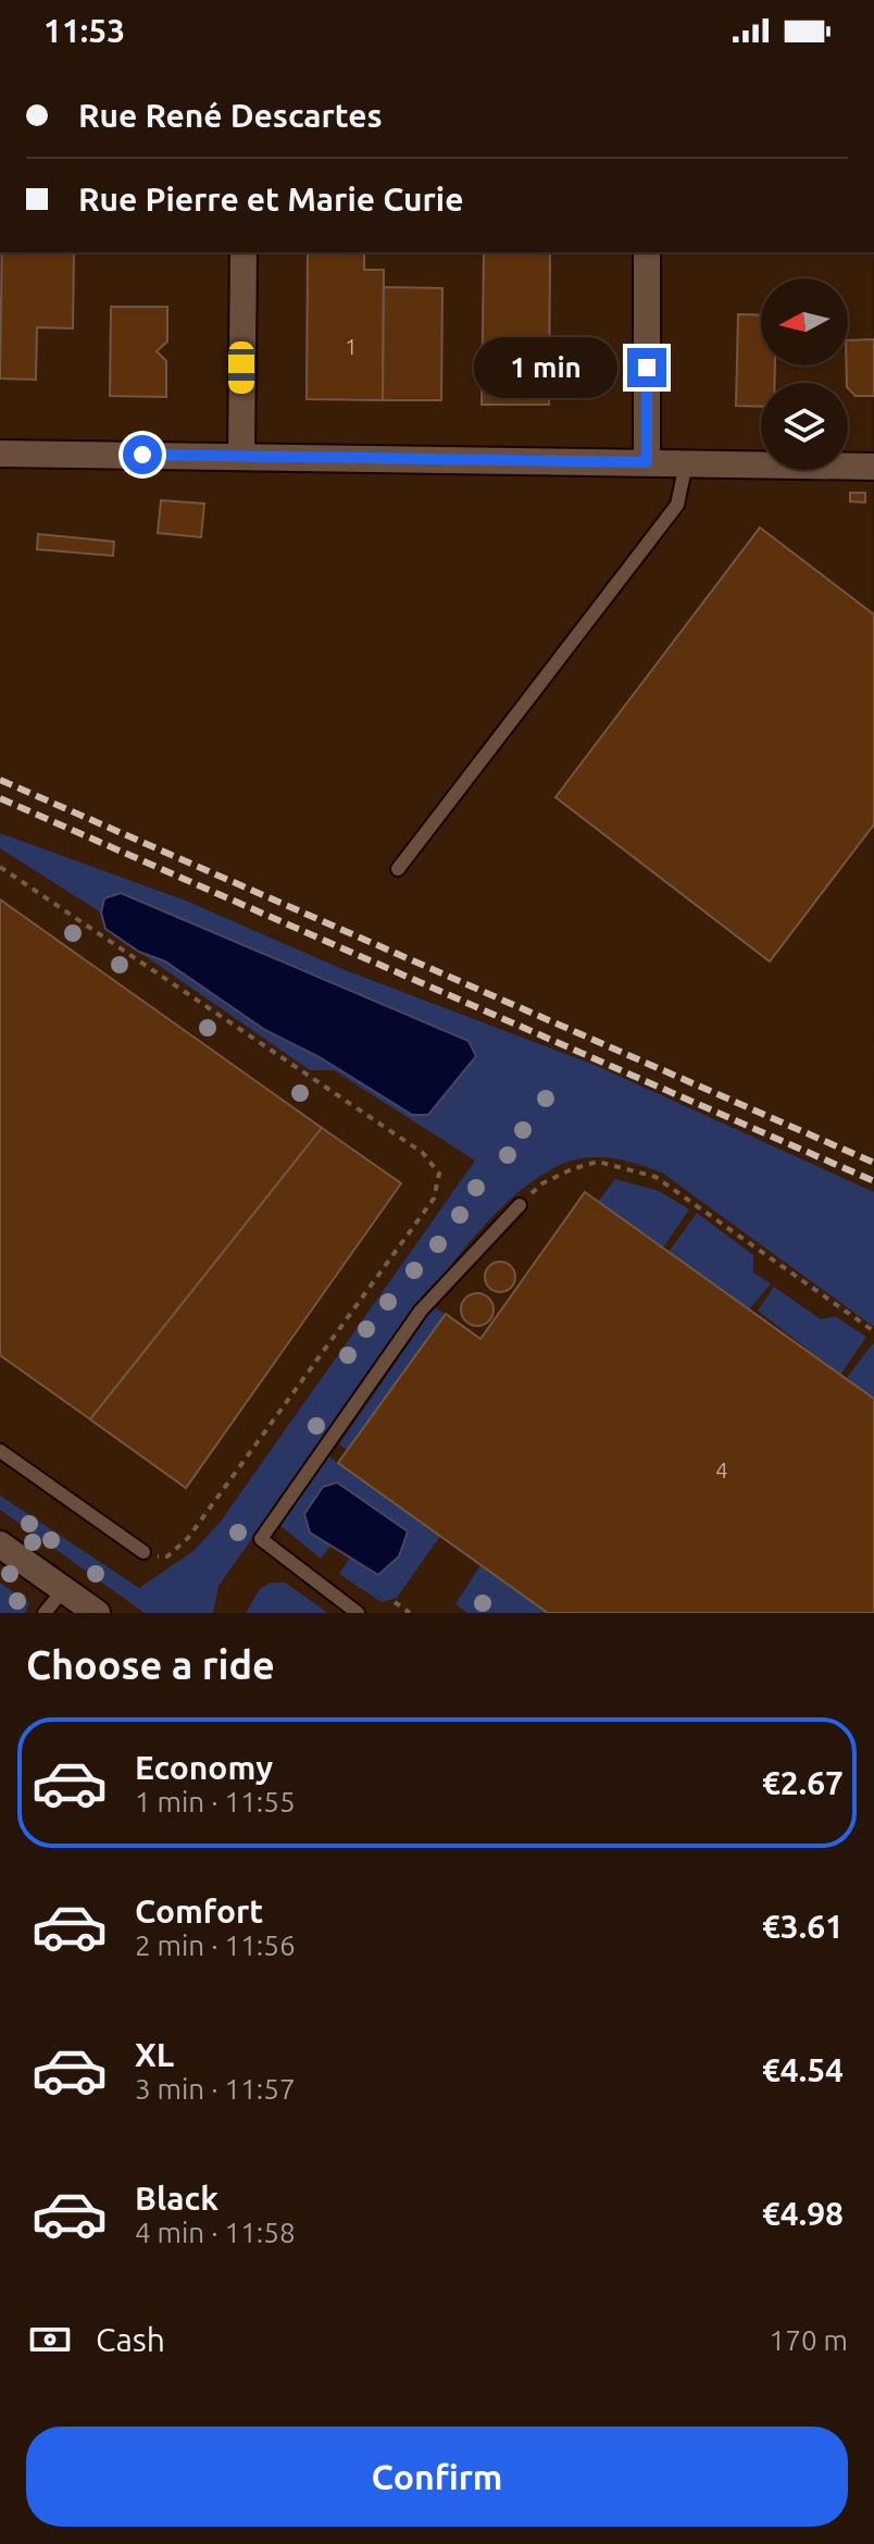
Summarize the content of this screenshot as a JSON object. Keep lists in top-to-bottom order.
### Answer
{
  "house_numbers": ["1", "4"],
  "north": "left",
  "page": {
    "status": "11:53",
    "banner": ["Rue René Descartes", "Rue Pierre et Marie Curie"],
    "bubble": "1 min",
    "heading": "Choose a ride",
    "list": [
      {
        "name": "Economy",
        "note": "1 min · 11:55",
        "value": "€2.67"
      },
      {
        "name": "Comfort",
        "note": "2 min · 11:56",
        "value": "€3.61"
      },
      {
        "name": "XL",
        "note": "3 min · 11:57",
        "value": "€4.54"
      },
      {
        "name": "Black",
        "note": "4 min · 11:58",
        "value": "€4.98"
      }
    ],
    "pay": ["Cash", "170 m"],
    "buttons": "Confirm"
  }
}
